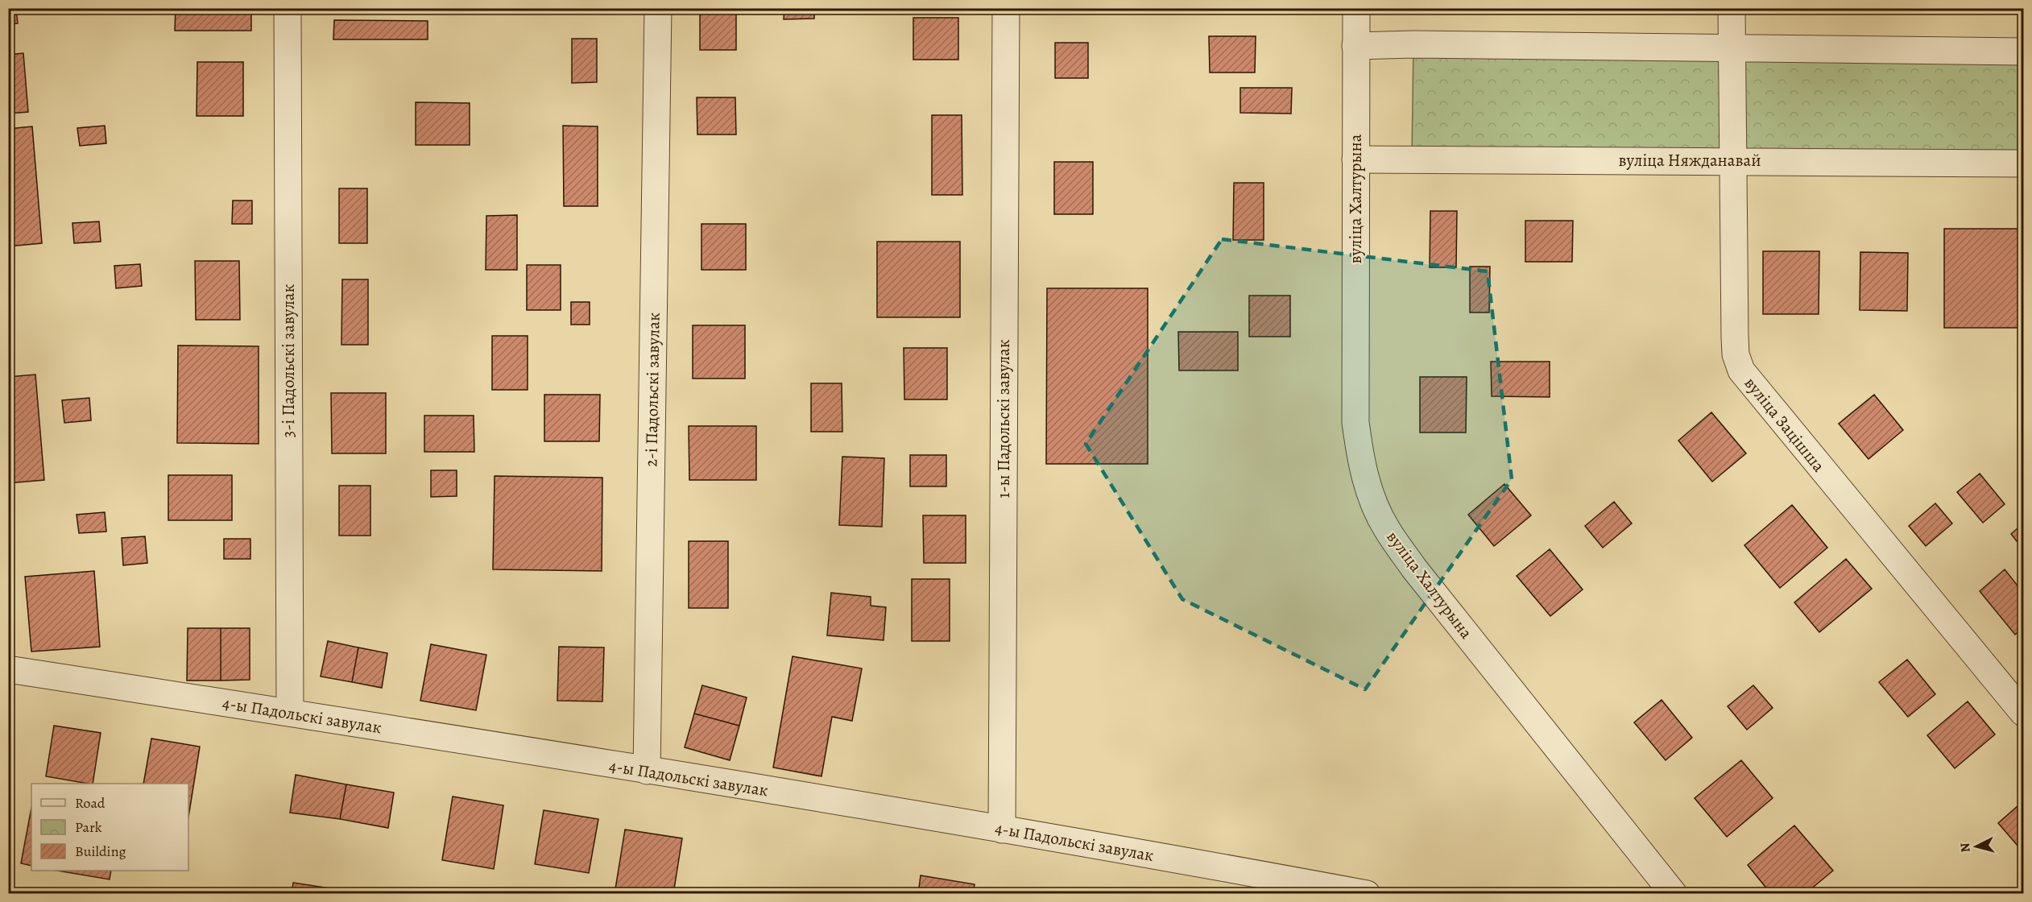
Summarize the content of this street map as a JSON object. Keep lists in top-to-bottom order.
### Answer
{
  "streets": {
    "street": [
      "вуліца Няжданавай",
      "вуліца Халтурына",
      "3-і Падольскі завулак",
      "2-і Падольскі завулак",
      "1-ы Падольскі завулак",
      "вуліца Зацішша",
      "4-ы Падольскі завулак"
    ]
  },
  "crossings": [
    ["вуліца Няжданавай", "вуліца Халтурына"],
    ["вуліца Няжданавай", "вуліца Зацішша"],
    ["3-і Падольскі завулак", "4-ы Падольскі завулак"],
    ["2-і Падольскі завулак", "4-ы Падольскі завулак"],
    ["1-ы Падольскі завулак", "4-ы Падольскі завулак"]
  ],
  "legend": ["Road", "Park", "Building"],
  "north": "left"
}
